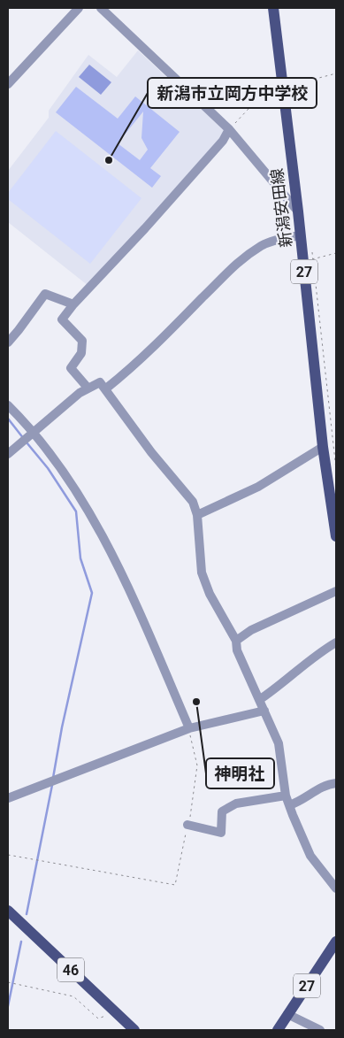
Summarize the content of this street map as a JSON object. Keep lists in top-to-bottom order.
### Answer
{
  "streets": {
    "main road": ["新潟安田線", "27", "46"]
  },
  "places": ["新潟市立岡方中学校", "神明社"]
}
